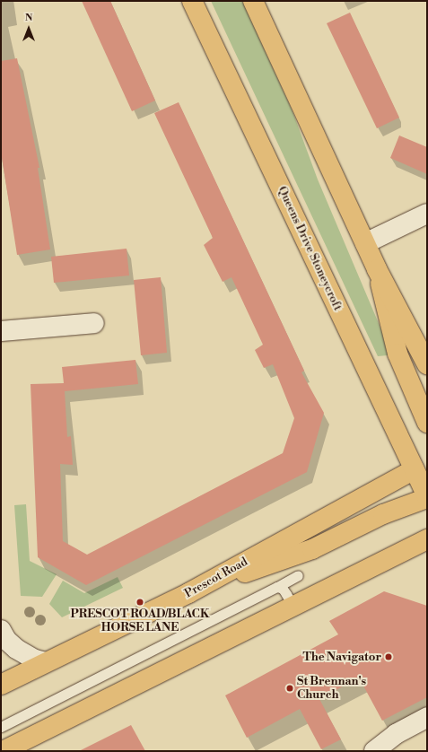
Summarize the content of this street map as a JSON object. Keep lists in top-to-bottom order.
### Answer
{
  "streets": {
    "main road": ["Queens Drive Stoneycroft", "Prescot Road"]
  },
  "crossings": [
    ["Queens Drive Stoneycroft", "Prescot Road"]
  ],
  "places": ["PRESCOT ROAD/BLACK HORSE LANE", "The Navigator", "St Brennan's Church"],
  "north": "top"
}
